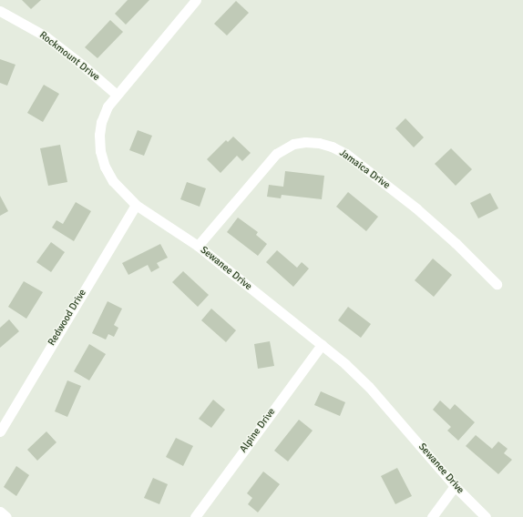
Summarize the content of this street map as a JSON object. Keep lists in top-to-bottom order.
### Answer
{
  "streets": {
    "street": [
      "Rockmount Drive",
      "Jamaica Drive",
      "Sewanee Drive",
      "Redwood Drive",
      "Alpine Drive"
    ]
  },
  "crossings": [
    ["Rockmount Drive", "Sewanee Drive"],
    ["Jamaica Drive", "Sewanee Drive"],
    ["Sewanee Drive", "Redwood Drive"],
    ["Sewanee Drive", "Alpine Drive"]
  ]
}
